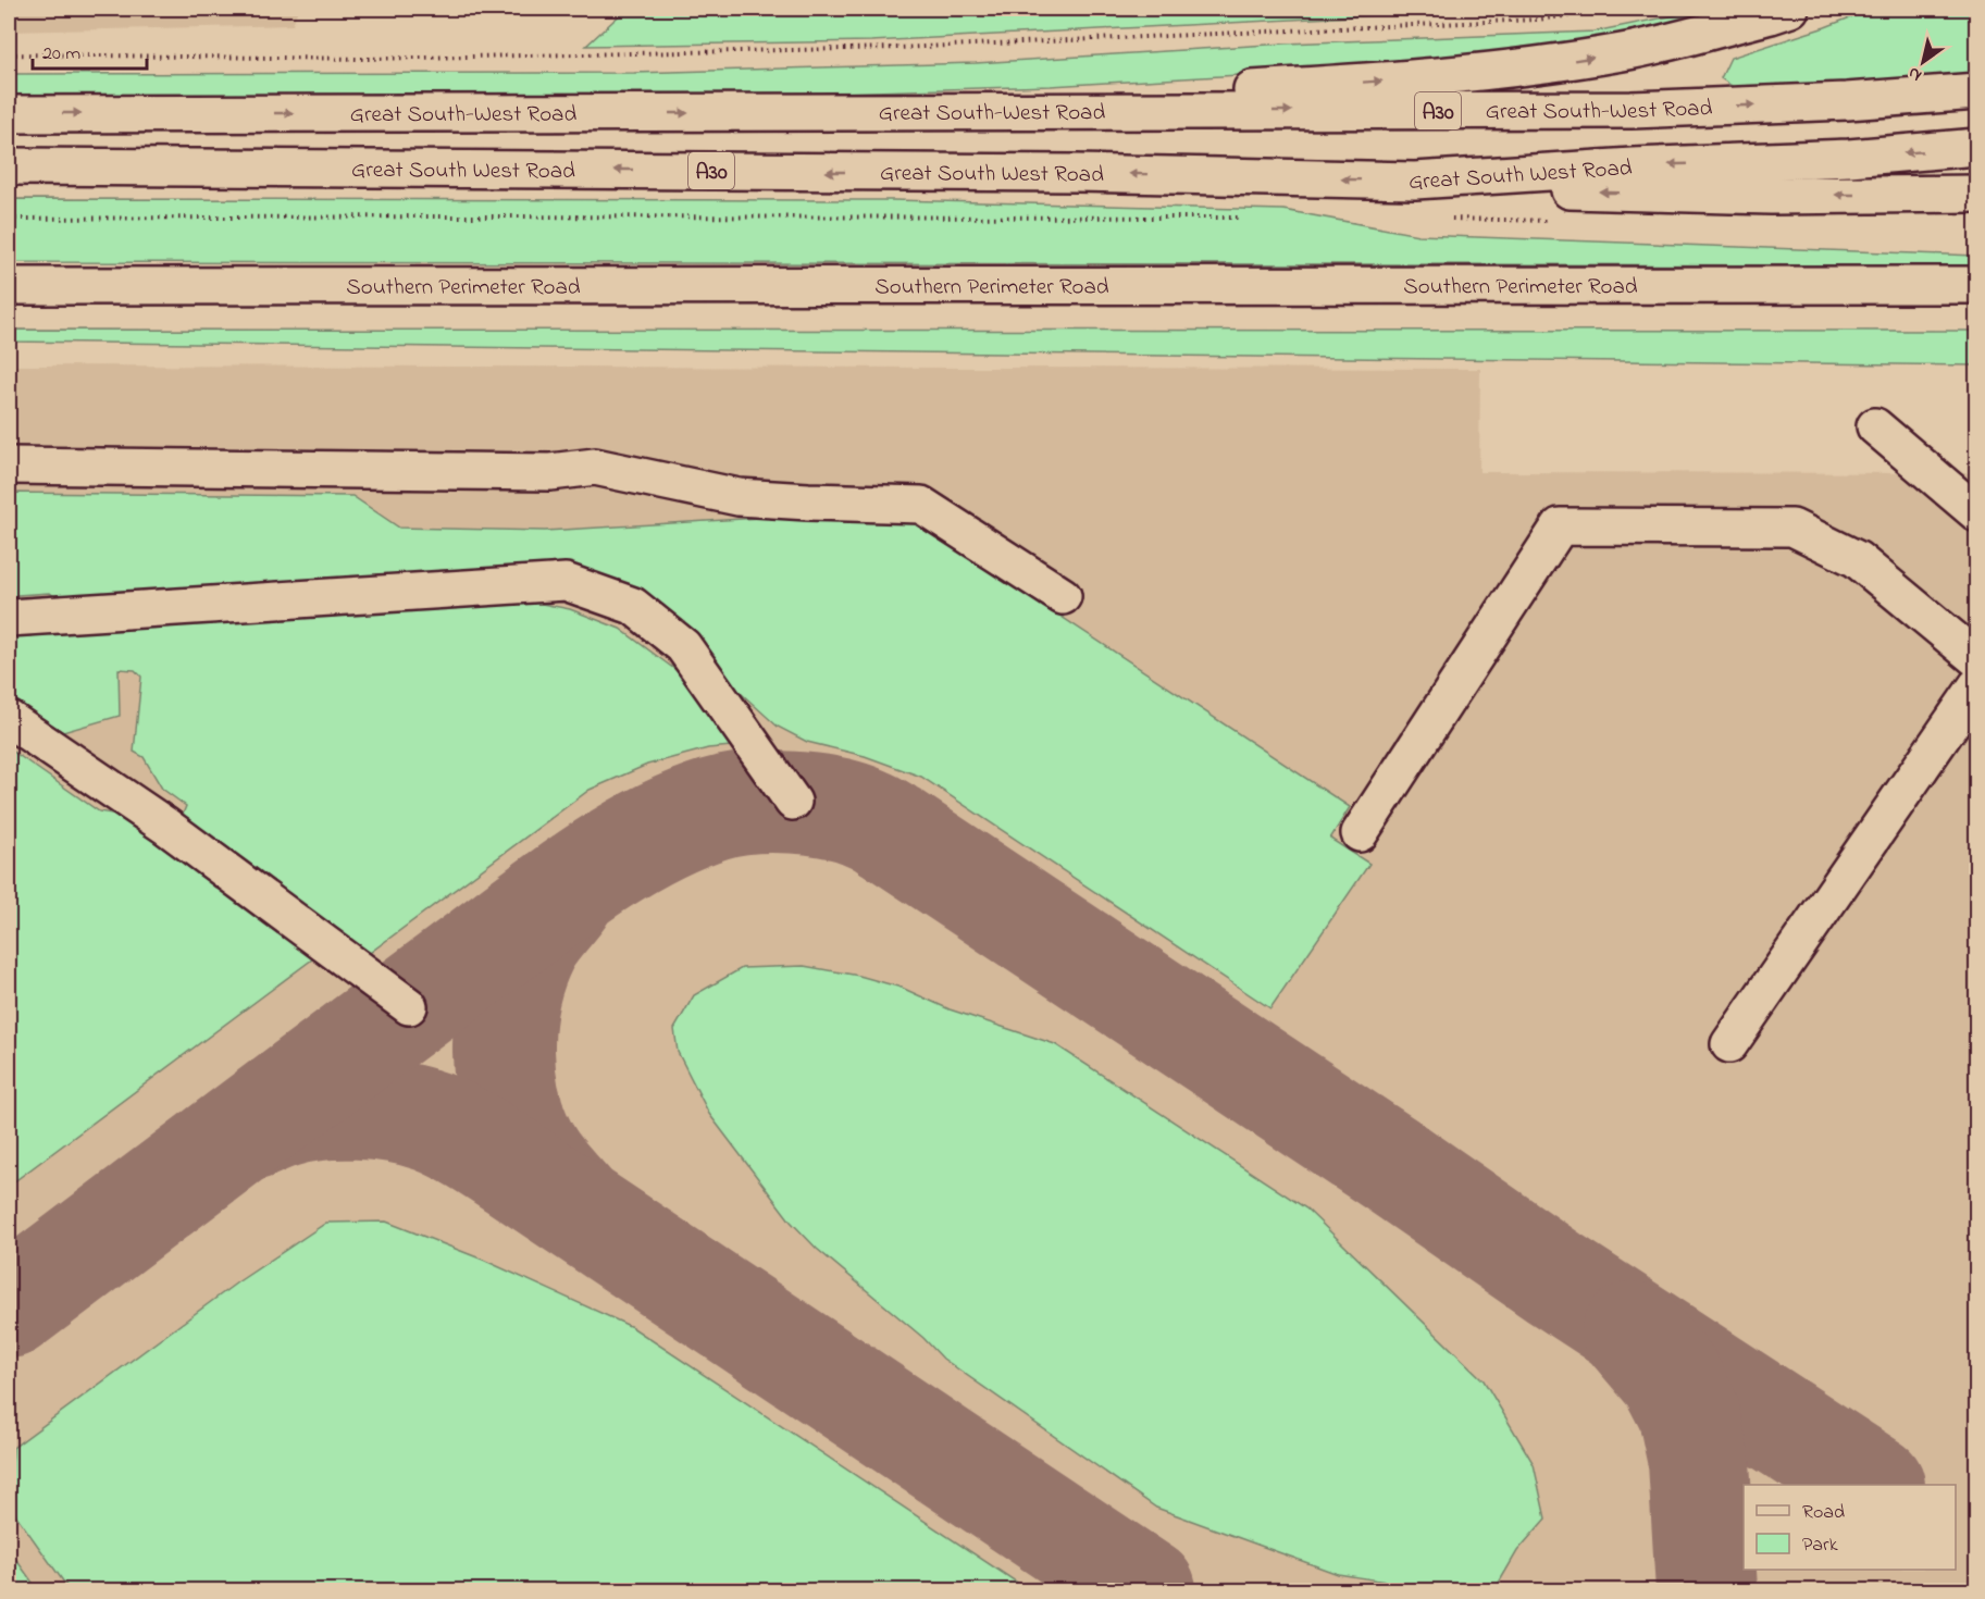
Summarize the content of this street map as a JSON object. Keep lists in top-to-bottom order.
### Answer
{
  "streets": {
    "main road": [
      "Great South-West Road",
      "A30",
      "Great South West Road",
      "Southern Perimeter Road"
    ]
  },
  "legend": ["Road", "Park"],
  "scale_bar": "20 m",
  "north": "bottom left"
}
